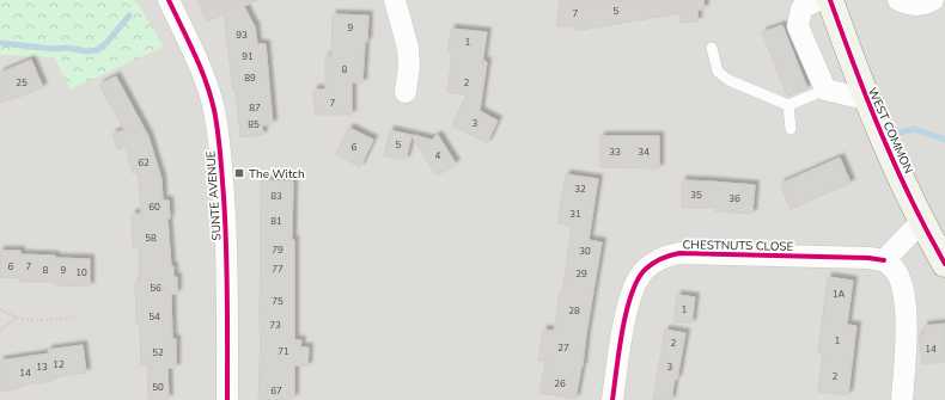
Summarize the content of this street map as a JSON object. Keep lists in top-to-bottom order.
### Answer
{
  "streets": {
    "main road": ["WEST COMMON"],
    "street": ["SUNTE AVENUE", "CHESTNUTS CLOSE"]
  },
  "places": {
    "transit": ["The Witch"]
  },
  "house_numbers": [
    "5",
    "7",
    "9",
    "93",
    "1",
    "91",
    "8",
    "89",
    "25",
    "2",
    "7",
    "87",
    "3",
    "85",
    "5",
    "6",
    "33",
    "34",
    "4",
    "62",
    "32",
    "35",
    "83",
    "36",
    "60",
    "31",
    "81",
    "58",
    "79",
    "30",
    "6",
    "7",
    "77",
    "8",
    "9",
    "10",
    "29",
    "56",
    "1A",
    "75",
    "1",
    "28",
    "54",
    "73",
    "1",
    "2",
    "27",
    "14",
    "71",
    "52",
    "12",
    "13",
    "3",
    "14",
    "2",
    "26",
    "50",
    "67"
  ]
}
